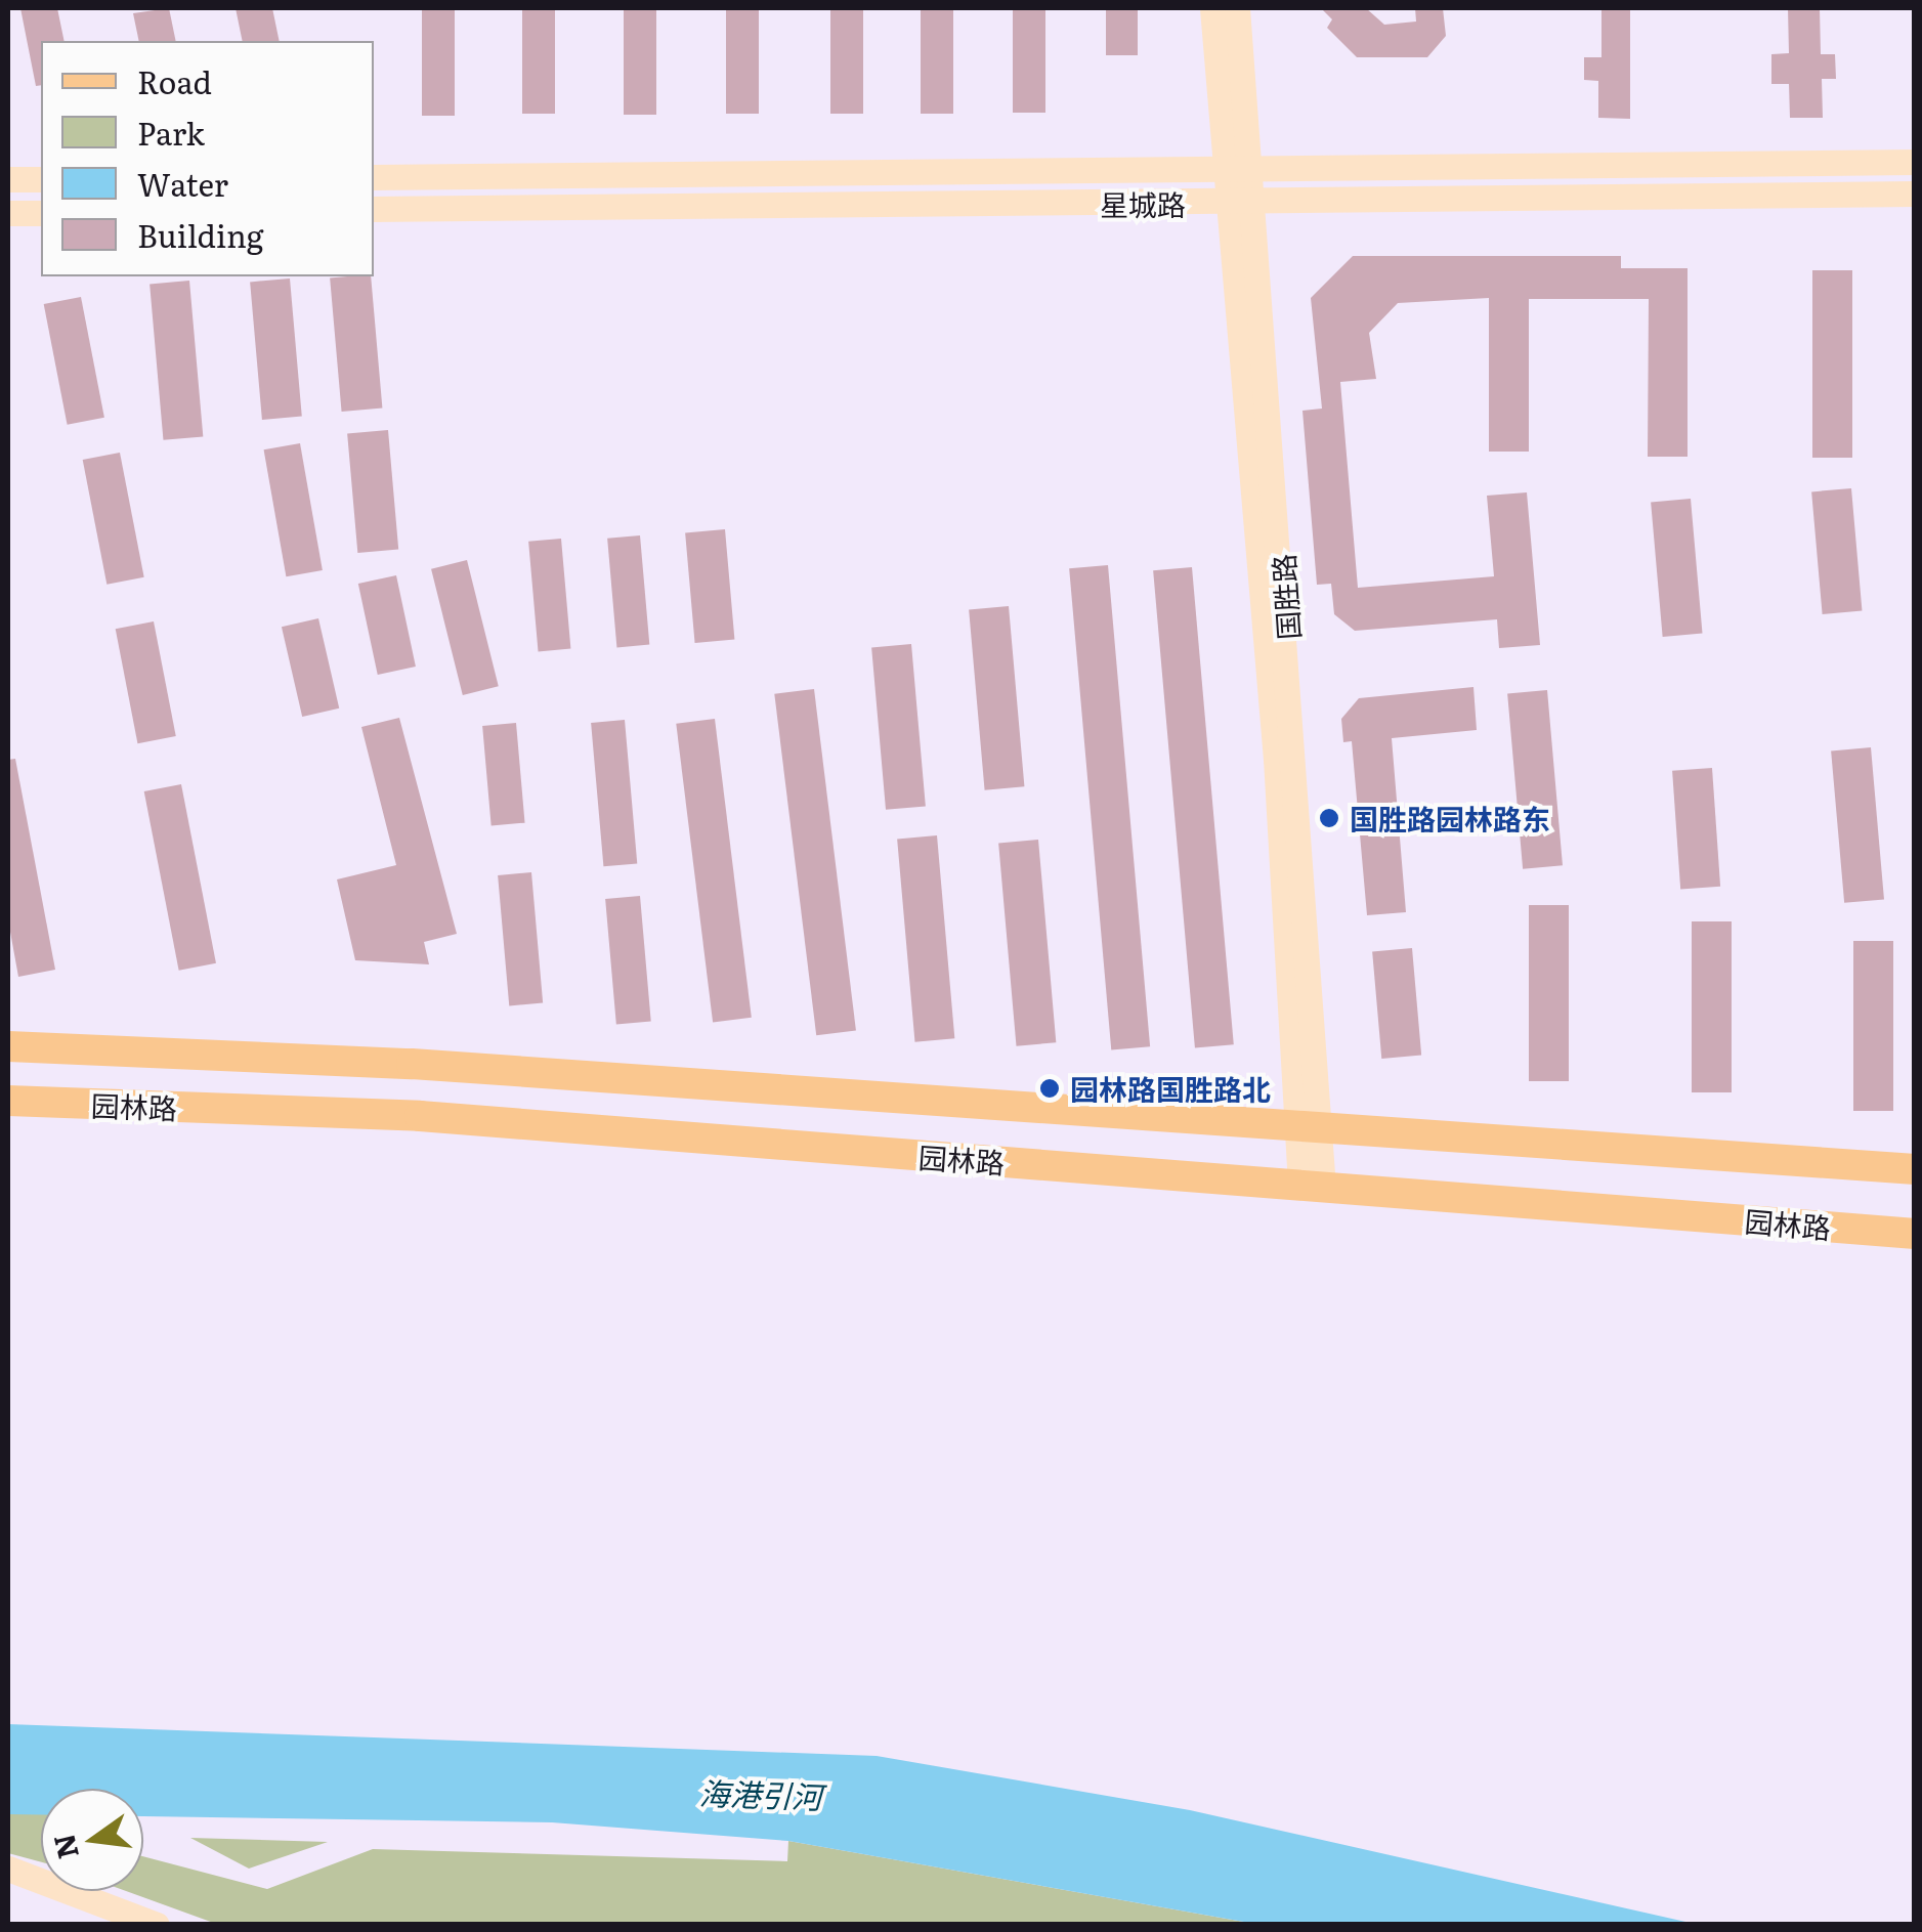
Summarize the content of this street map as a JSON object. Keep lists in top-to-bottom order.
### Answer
{
  "streets": {
    "main road": ["园林路"],
    "street": ["星城路", "国胜路"]
  },
  "crossings": [
    ["星城路", "国胜路"],
    ["国胜路", "园林路"]
  ],
  "water": ["海港引河"],
  "places": ["国胜路园林路东", "园林路国胜路北"],
  "legend": [
    "Road",
    "Park",
    "Water",
    "Building"
  ],
  "north": "left"
}
